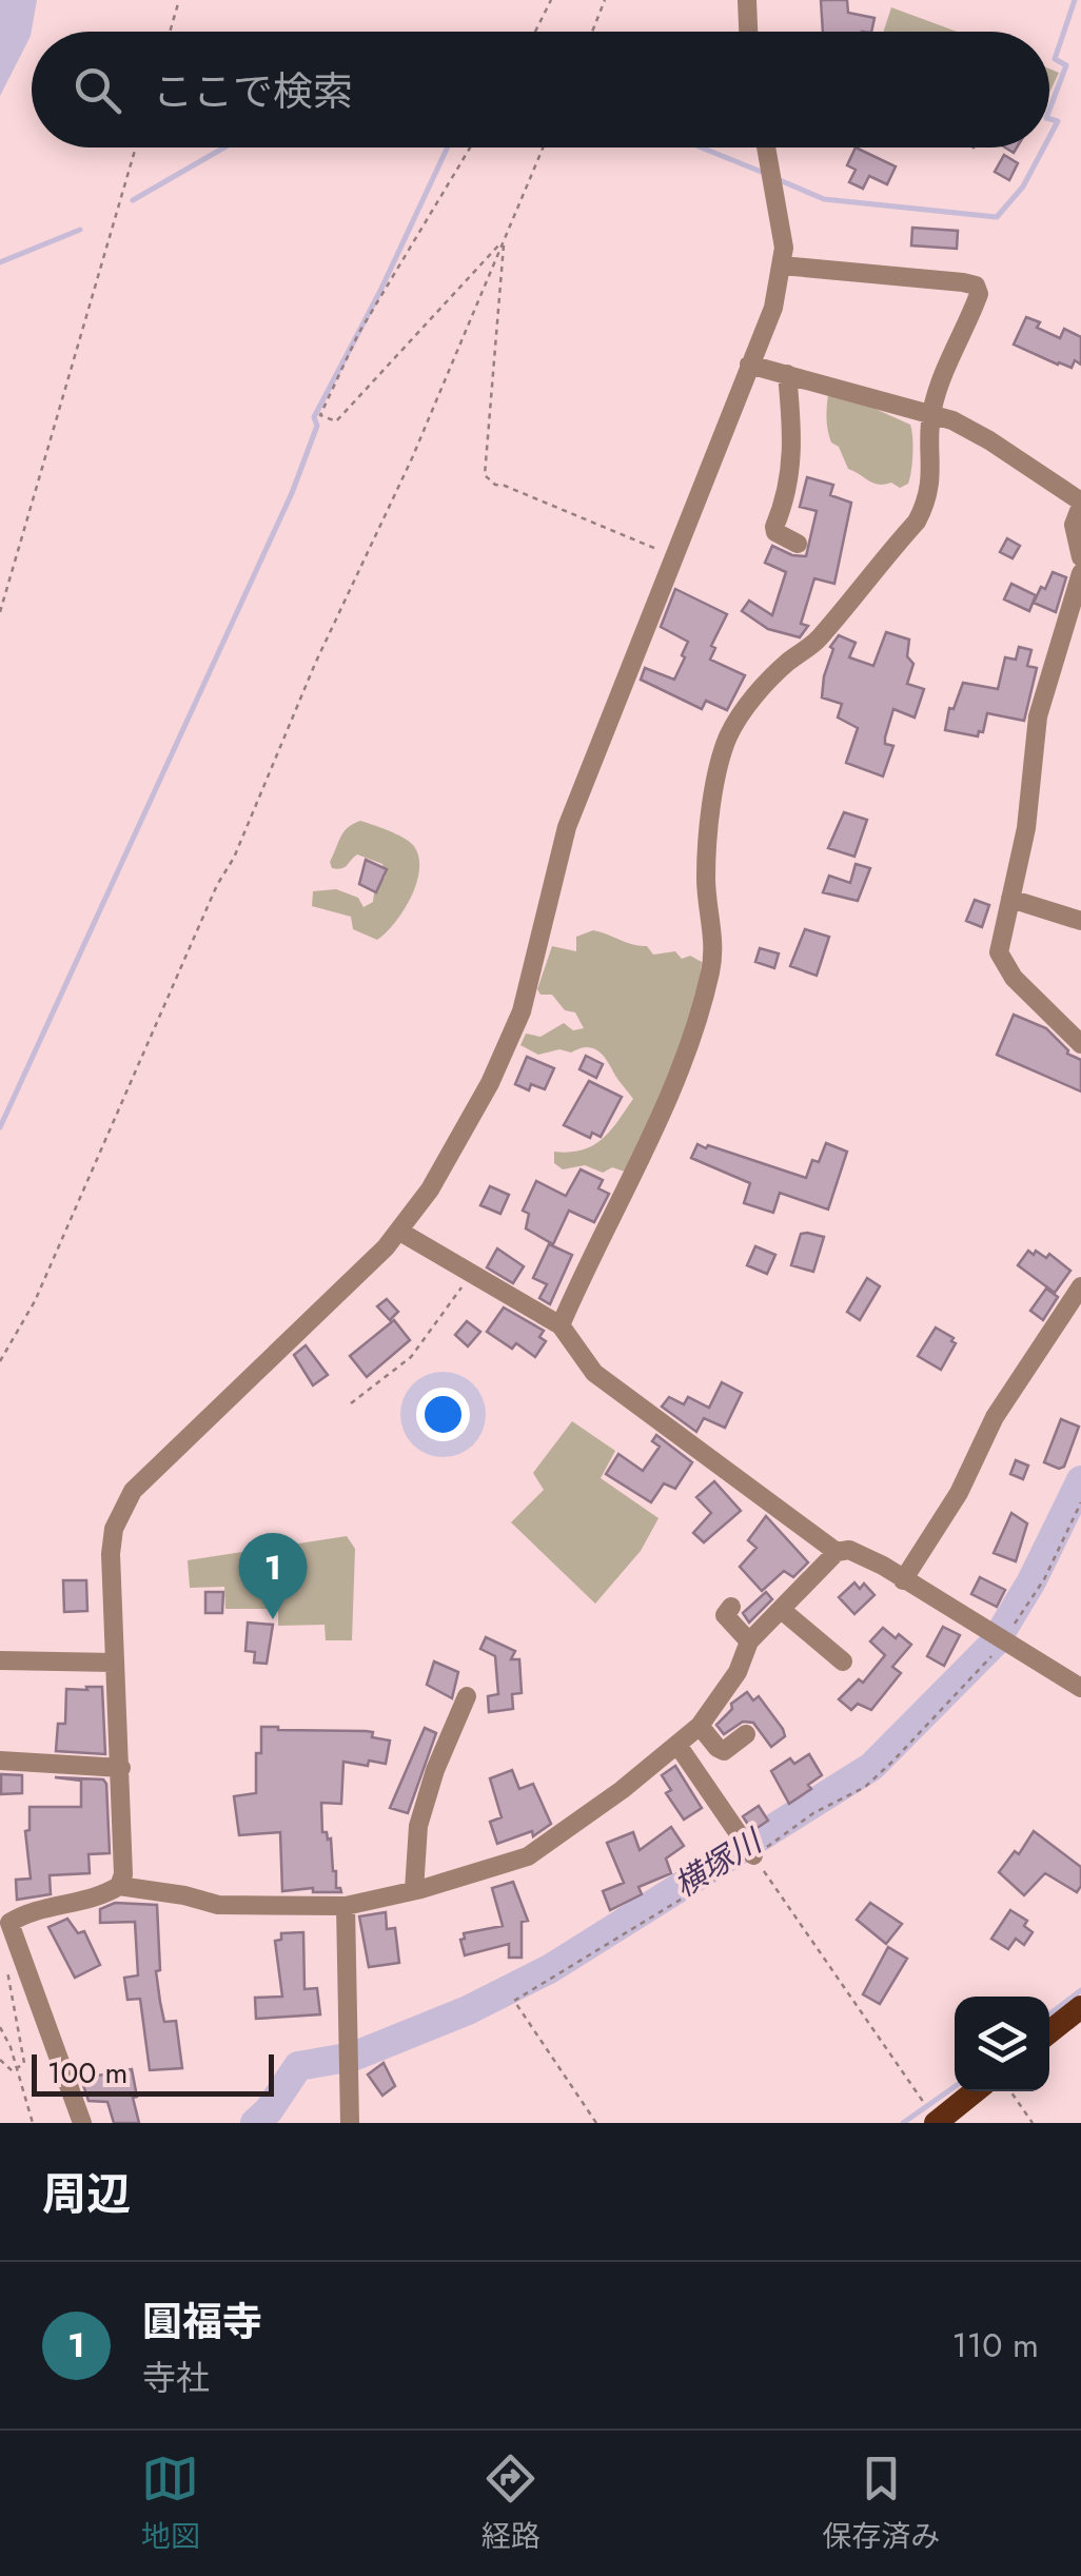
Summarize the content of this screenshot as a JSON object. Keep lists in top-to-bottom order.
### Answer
{
  "water": ["横塚川"],
  "scale_bar": "100 m",
  "page": {
    "search": "ここで検索",
    "pins": "1",
    "scale": "100 m",
    "heading": "周辺",
    "list": [
      {
        "mark": "1",
        "name": "圓福寺",
        "note": "寺社",
        "value": "110 m"
      }
    ],
    "nav": ["地図", "経路", "保存済み"]
  }
}
